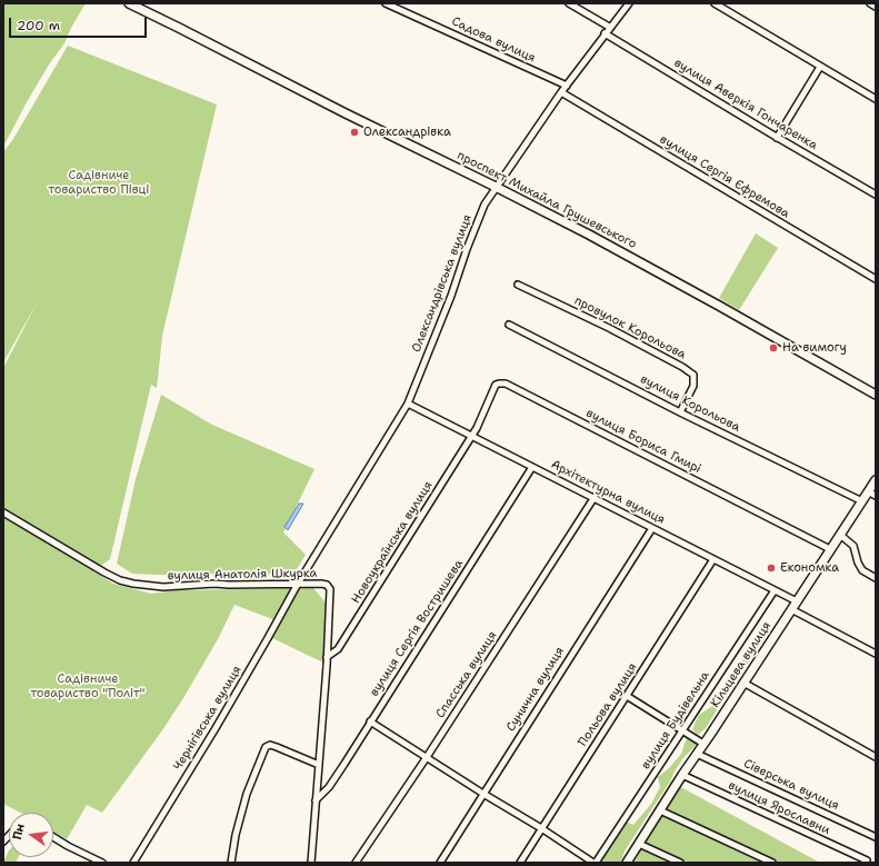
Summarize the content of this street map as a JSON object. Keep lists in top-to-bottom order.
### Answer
{
  "streets": {
    "street": [
      "Садова вулиця",
      "вулиця Аверкія Гончаренка",
      "вулиця Сергія Єфремова",
      "проспект Михайла Грушевського",
      "Олександрівська вулиця",
      "провулок Корольова",
      "вулиця Корольова",
      "вулиця Бориса Гмирі",
      "Архітектурна вулиця",
      "Новоукраїнська вулиця",
      "вулиця Анатолія Шкурка",
      "вулиця Сергія Востришева",
      "Кільцева вулиця",
      "Спасська вулиця",
      "Сунична вулиця",
      "Польова вулиця",
      "Чернігівська вулиця",
      "вулиця Будівельна",
      "Сіверська вулиця",
      "вулиця Ярославни"
    ]
  },
  "crossings": [
    ["Садова вулиця", "Олександрівська вулиця"],
    ["вулиця Аверкія Гончаренка", "Олександрівська вулиця"],
    ["вулиця Сергія Єфремова", "Олександрівська вулиця"],
    ["проспект Михайла Грушевського", "Олександрівська вулиця"],
    ["Олександрівська вулиця", "Архітектурна вулиця"],
    ["Олександрівська вулиця", "вулиця Анатолія Шкурка"],
    ["Олександрівська вулиця", "Чернігівська вулиця"],
    ["провулок Корольова", "вулиця Корольова"],
    ["вулиця Корольова", "Кільцева вулиця"],
    ["вулиця Бориса Гмирі", "Архітектурна вулиця"],
    ["вулиця Бориса Гмирі", "Новоукраїнська вулиця"],
    ["вулиця Бориса Гмирі", "Кільцева вулиця"],
    ["Архітектурна вулиця", "Новоукраїнська вулиця"],
    ["Архітектурна вулиця", "вулиця Сергія Востришева"],
    ["Архітектурна вулиця", "Кільцева вулиця"],
    ["Архітектурна вулиця", "Спасська вулиця"],
    ["Архітектурна вулиця", "Сунична вулиця"],
    ["Архітектурна вулиця", "Польова вулиця"],
    ["Архітектурна вулиця", "вулиця Будівельна"],
    ["Новоукраїнська вулиця", "вулиця Анатолія Шкурка"],
    ["вулиця Анатолія Шкурка", "вулиця Сергія Востришева"],
    ["вулиця Анатолія Шкурка", "Чернігівська вулиця"],
    ["Кільцева вулиця", "Сіверська вулиця"],
    ["Кільцева вулиця", "вулиця Ярославни"]
  ],
  "parks": ["Садівниче товариство Півці", "Садівниче товариство \"Політ\""],
  "places": ["Олександрівка", "На вимогу", "Економка"],
  "scale_bar": "200 m",
  "north": "left"
}
